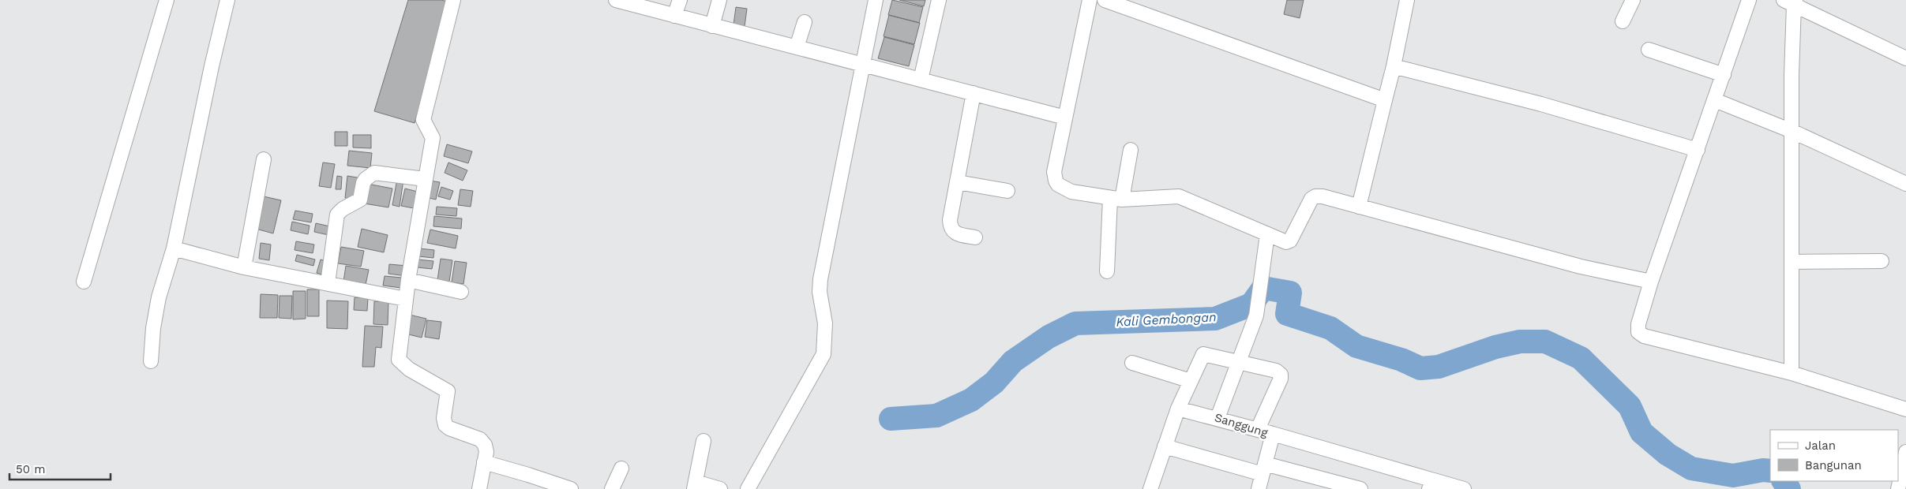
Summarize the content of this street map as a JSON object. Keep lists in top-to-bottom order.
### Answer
{
  "streets": {
    "street": ["Sanggung"]
  },
  "water": ["Kali Gembongan"],
  "legend": ["Jalan", "Bangunan"],
  "scale_bar": "50 m"
}
